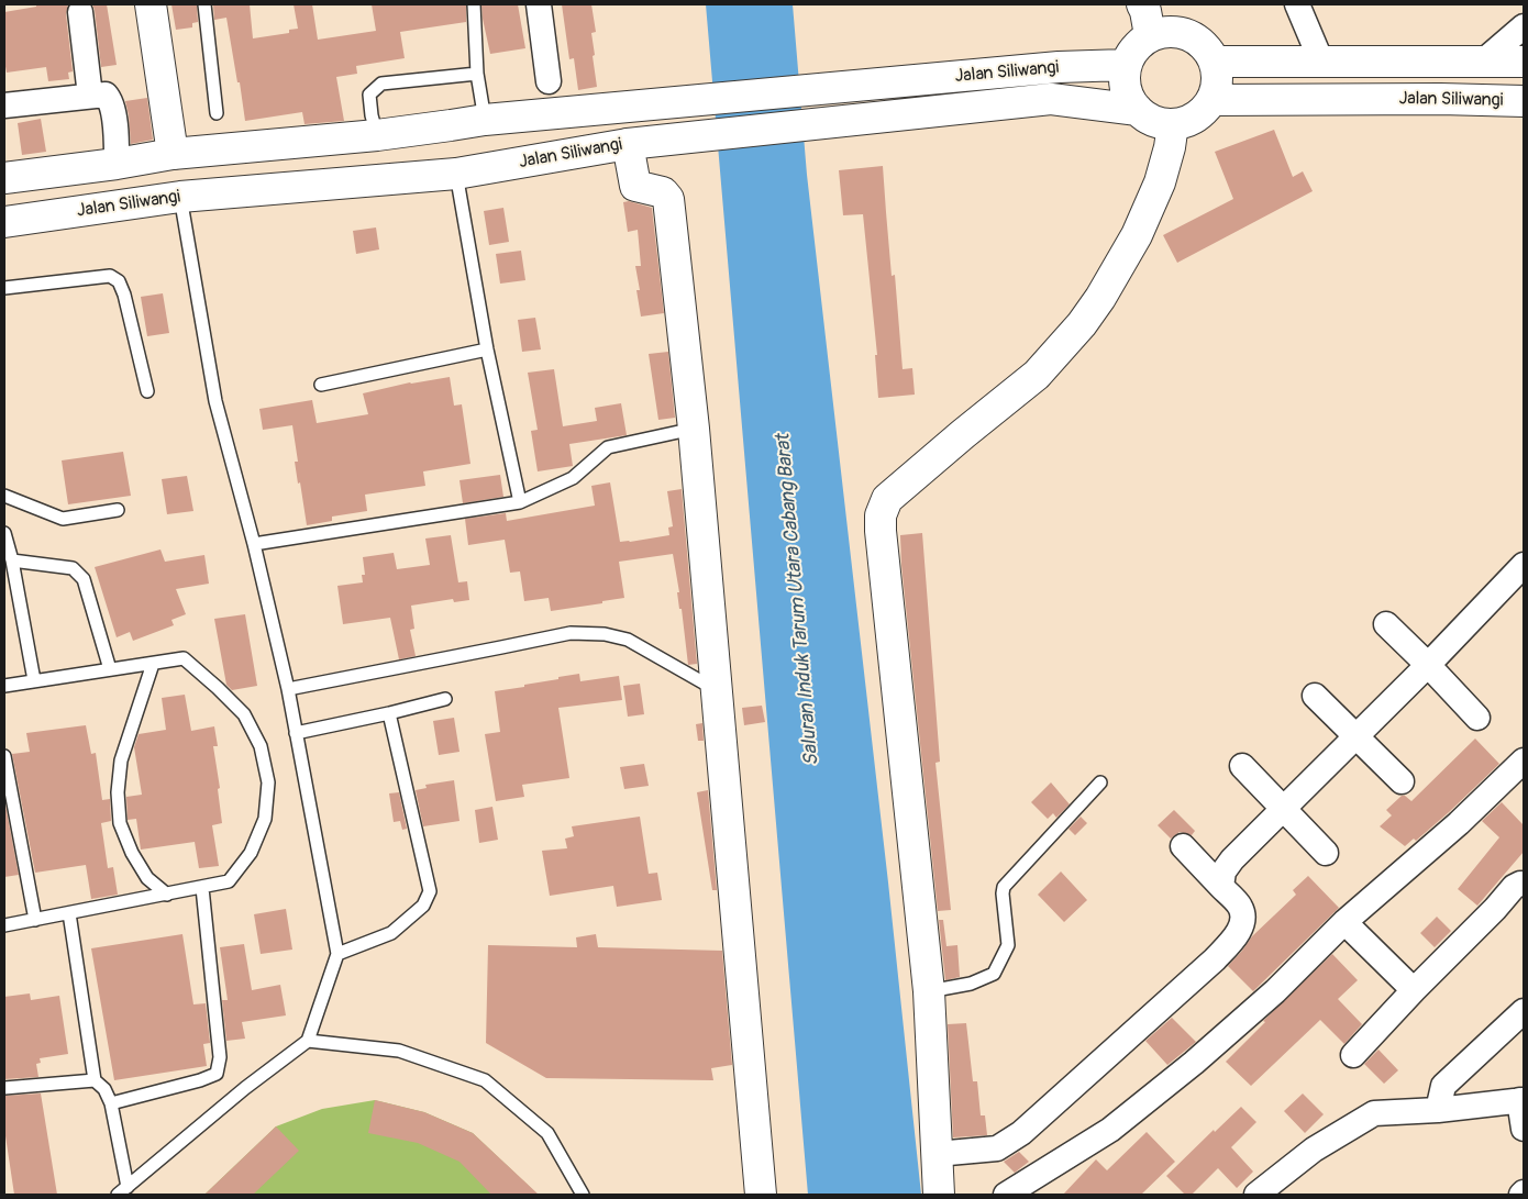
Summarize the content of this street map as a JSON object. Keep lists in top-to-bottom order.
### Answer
{
  "streets": {
    "main road": ["Jalan Siliwangi"]
  },
  "water": ["Saluran Induk Tarum Utara Cabang Barat"]
}
